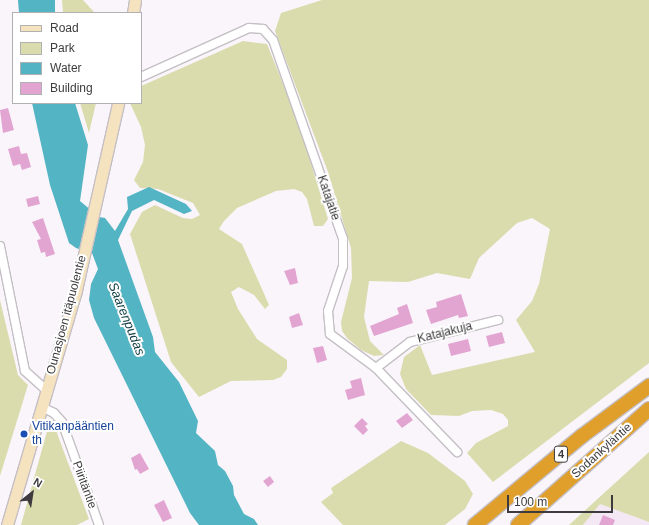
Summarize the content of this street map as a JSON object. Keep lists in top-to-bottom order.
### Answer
{
  "streets": {
    "highway": ["Sodankyläntie", "4"],
    "main road": ["Ounasjoen itäpuolentie"],
    "street": ["Katajatie", "Katajakuja", "Piiritäntie"]
  },
  "crossings": [
    ["Katajatie", "Katajakuja"],
    ["Ounasjoen itäpuolentie", "Piiritäntie"]
  ],
  "water": ["Saarenpudas"],
  "places": ["Vitikanpääntien th"],
  "legend": [
    "Road",
    "Park",
    "Water",
    "Building"
  ],
  "scale_bar": "100 m",
  "north": "top right"
}
